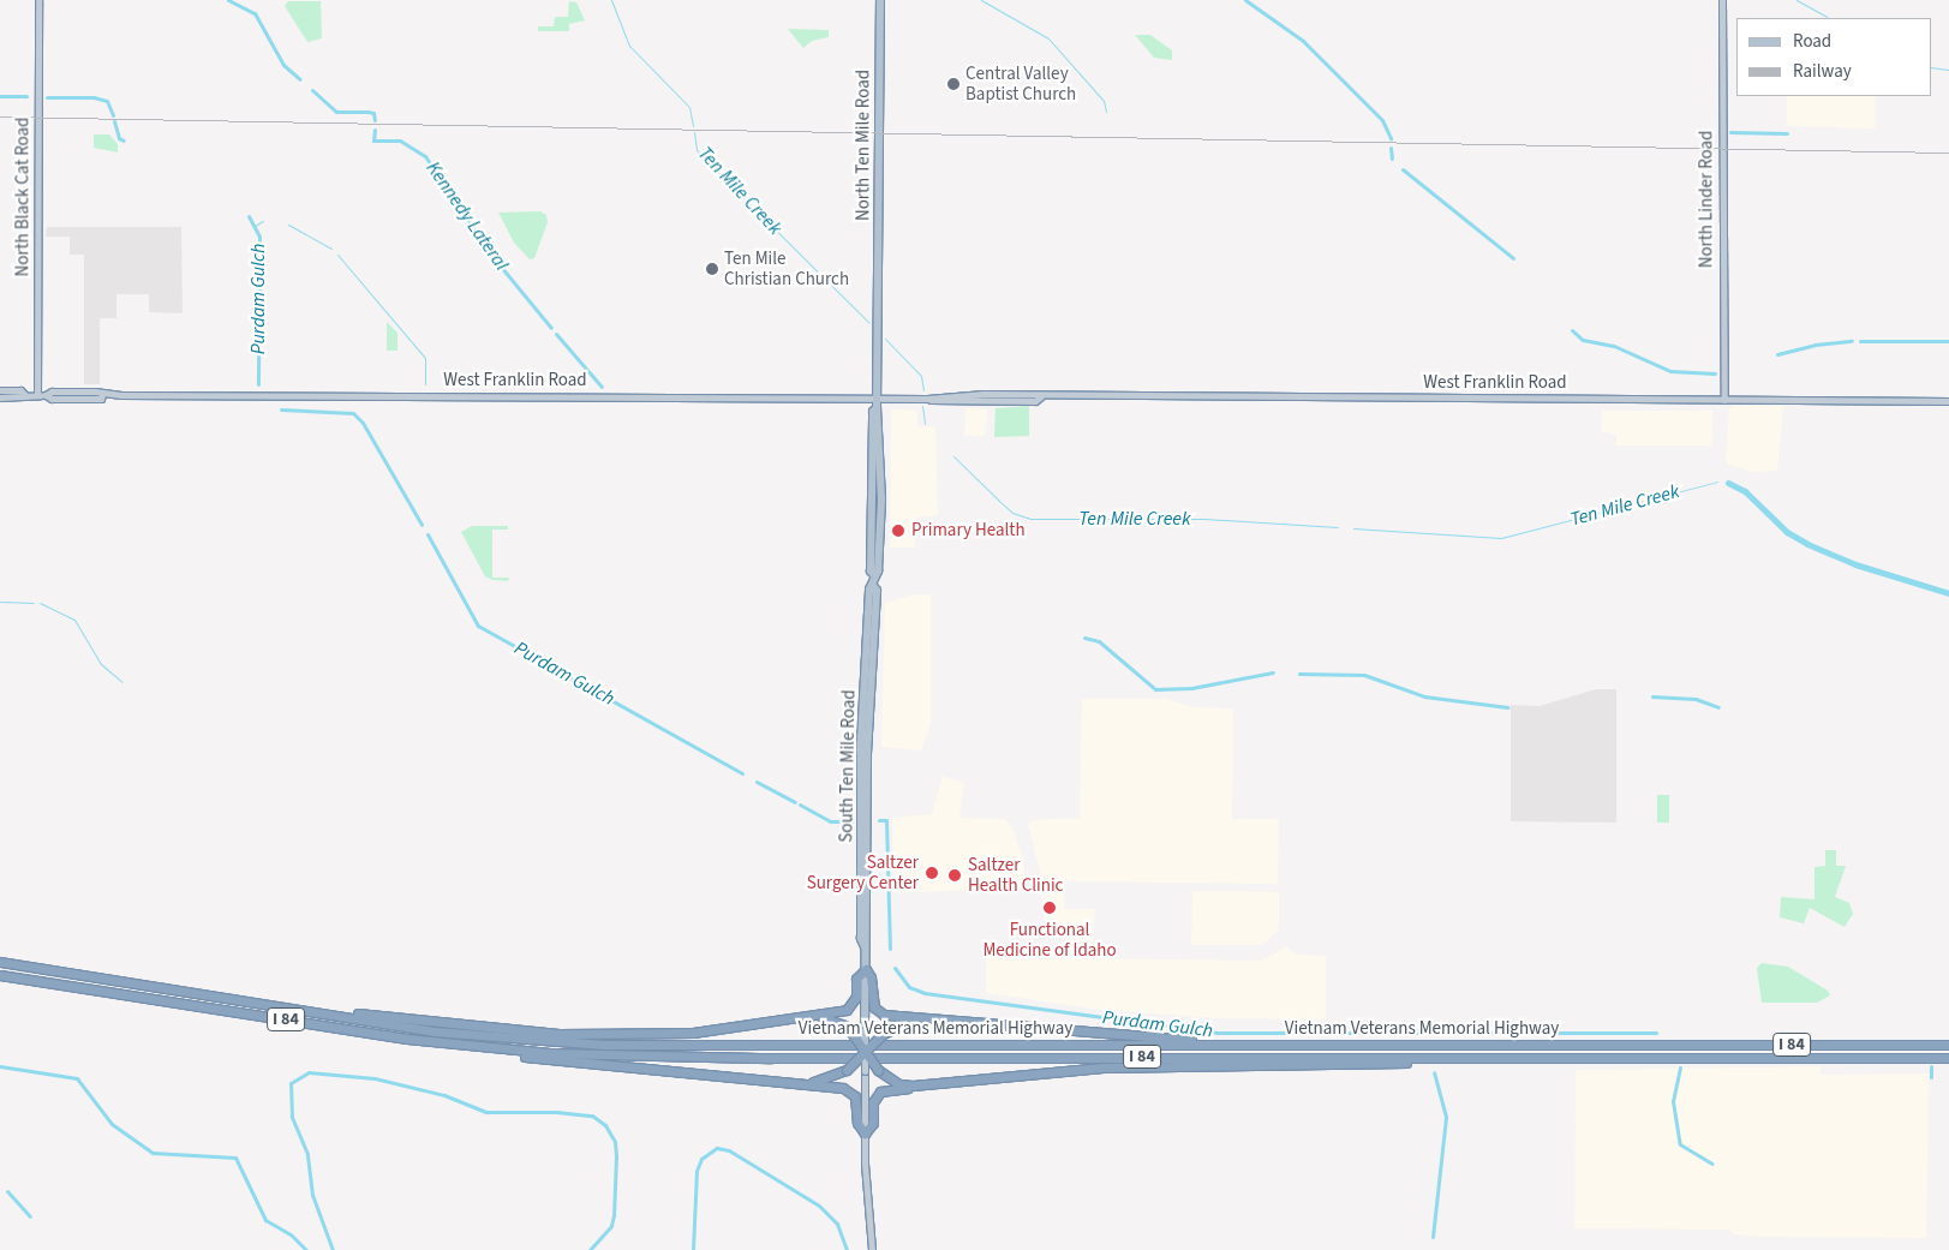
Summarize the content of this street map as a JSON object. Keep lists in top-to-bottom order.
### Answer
{
  "streets": {
    "highway": ["I 84", "Vietnam Veterans Memorial Highway"],
    "main road": [
      "North Ten Mile Road",
      "North Black Cat Road",
      "North Linder Road",
      "West Franklin Road",
      "South Ten Mile Road"
    ]
  },
  "crossings": [
    ["North Ten Mile Road", "West Franklin Road"],
    ["North Ten Mile Road", "South Ten Mile Road"],
    ["North Black Cat Road", "West Franklin Road"],
    ["North Linder Road", "West Franklin Road"],
    ["West Franklin Road", "South Ten Mile Road"]
  ],
  "water": ["Ten Mile Creek", "Kennedy Lateral", "Purdam Gulch"],
  "places": [
    "Central Valley Baptist Church",
    "Ten Mile Christian Church",
    "Primary Health",
    "Saltzer Surgery Center",
    "Saltzer Health Clinic",
    "Functional Medicine of Idaho"
  ],
  "legend": ["Road", "Railway"]
}
